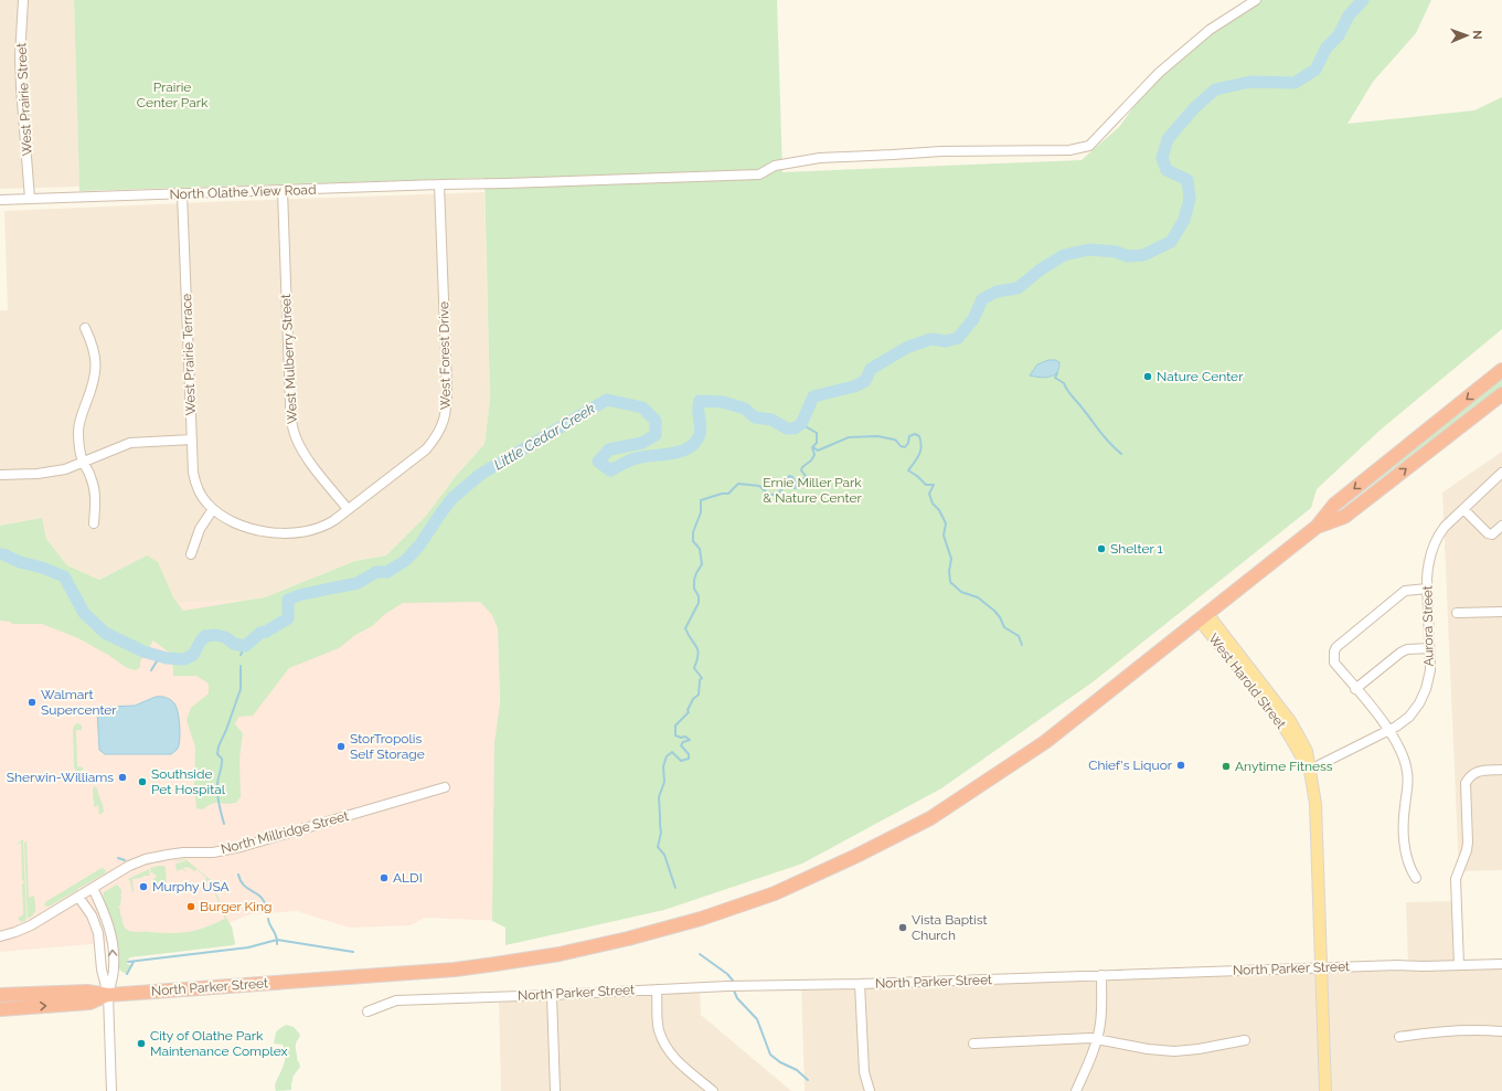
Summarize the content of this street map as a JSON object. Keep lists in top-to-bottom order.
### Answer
{
  "streets": {
    "highway": ["North Parker Street"],
    "main road": ["West Harold Street"],
    "street": [
      "West Prairie Street",
      "North Olathe View Road",
      "West Prairie Terrace",
      "West Forest Drive",
      "West Mulberry Street",
      "Aurora Street",
      "North Millridge Street"
    ]
  },
  "crossings": [
    ["West Prairie Street", "North Olathe View Road"],
    ["North Olathe View Road", "West Prairie Terrace"],
    ["North Olathe View Road", "West Forest Drive"],
    ["North Olathe View Road", "West Mulberry Street"],
    ["West Prairie Terrace", "West Forest Drive"],
    ["West Prairie Terrace", "West Mulberry Street"],
    ["West Forest Drive", "West Mulberry Street"],
    ["Aurora Street", "West Harold Street"],
    ["West Harold Street", "North Parker Street"]
  ],
  "water": ["Little Cedar Creek"],
  "parks": ["Prairie Center Park", "Ernie Miller Park & Nature Center"],
  "places": [
    "Nature Center",
    "Shelter 1",
    "Walmart Supercenter",
    "StorTropolis Self Storage",
    "Chief's Liquor",
    "Anytime Fitness",
    "Sherwin-Williams",
    "Southside Pet Hospital",
    "ALDI",
    "Murphy USA",
    "Burger King",
    "Vista Baptist Church",
    "City of Olathe Park Maintenance Complex"
  ],
  "north": "right"
}
